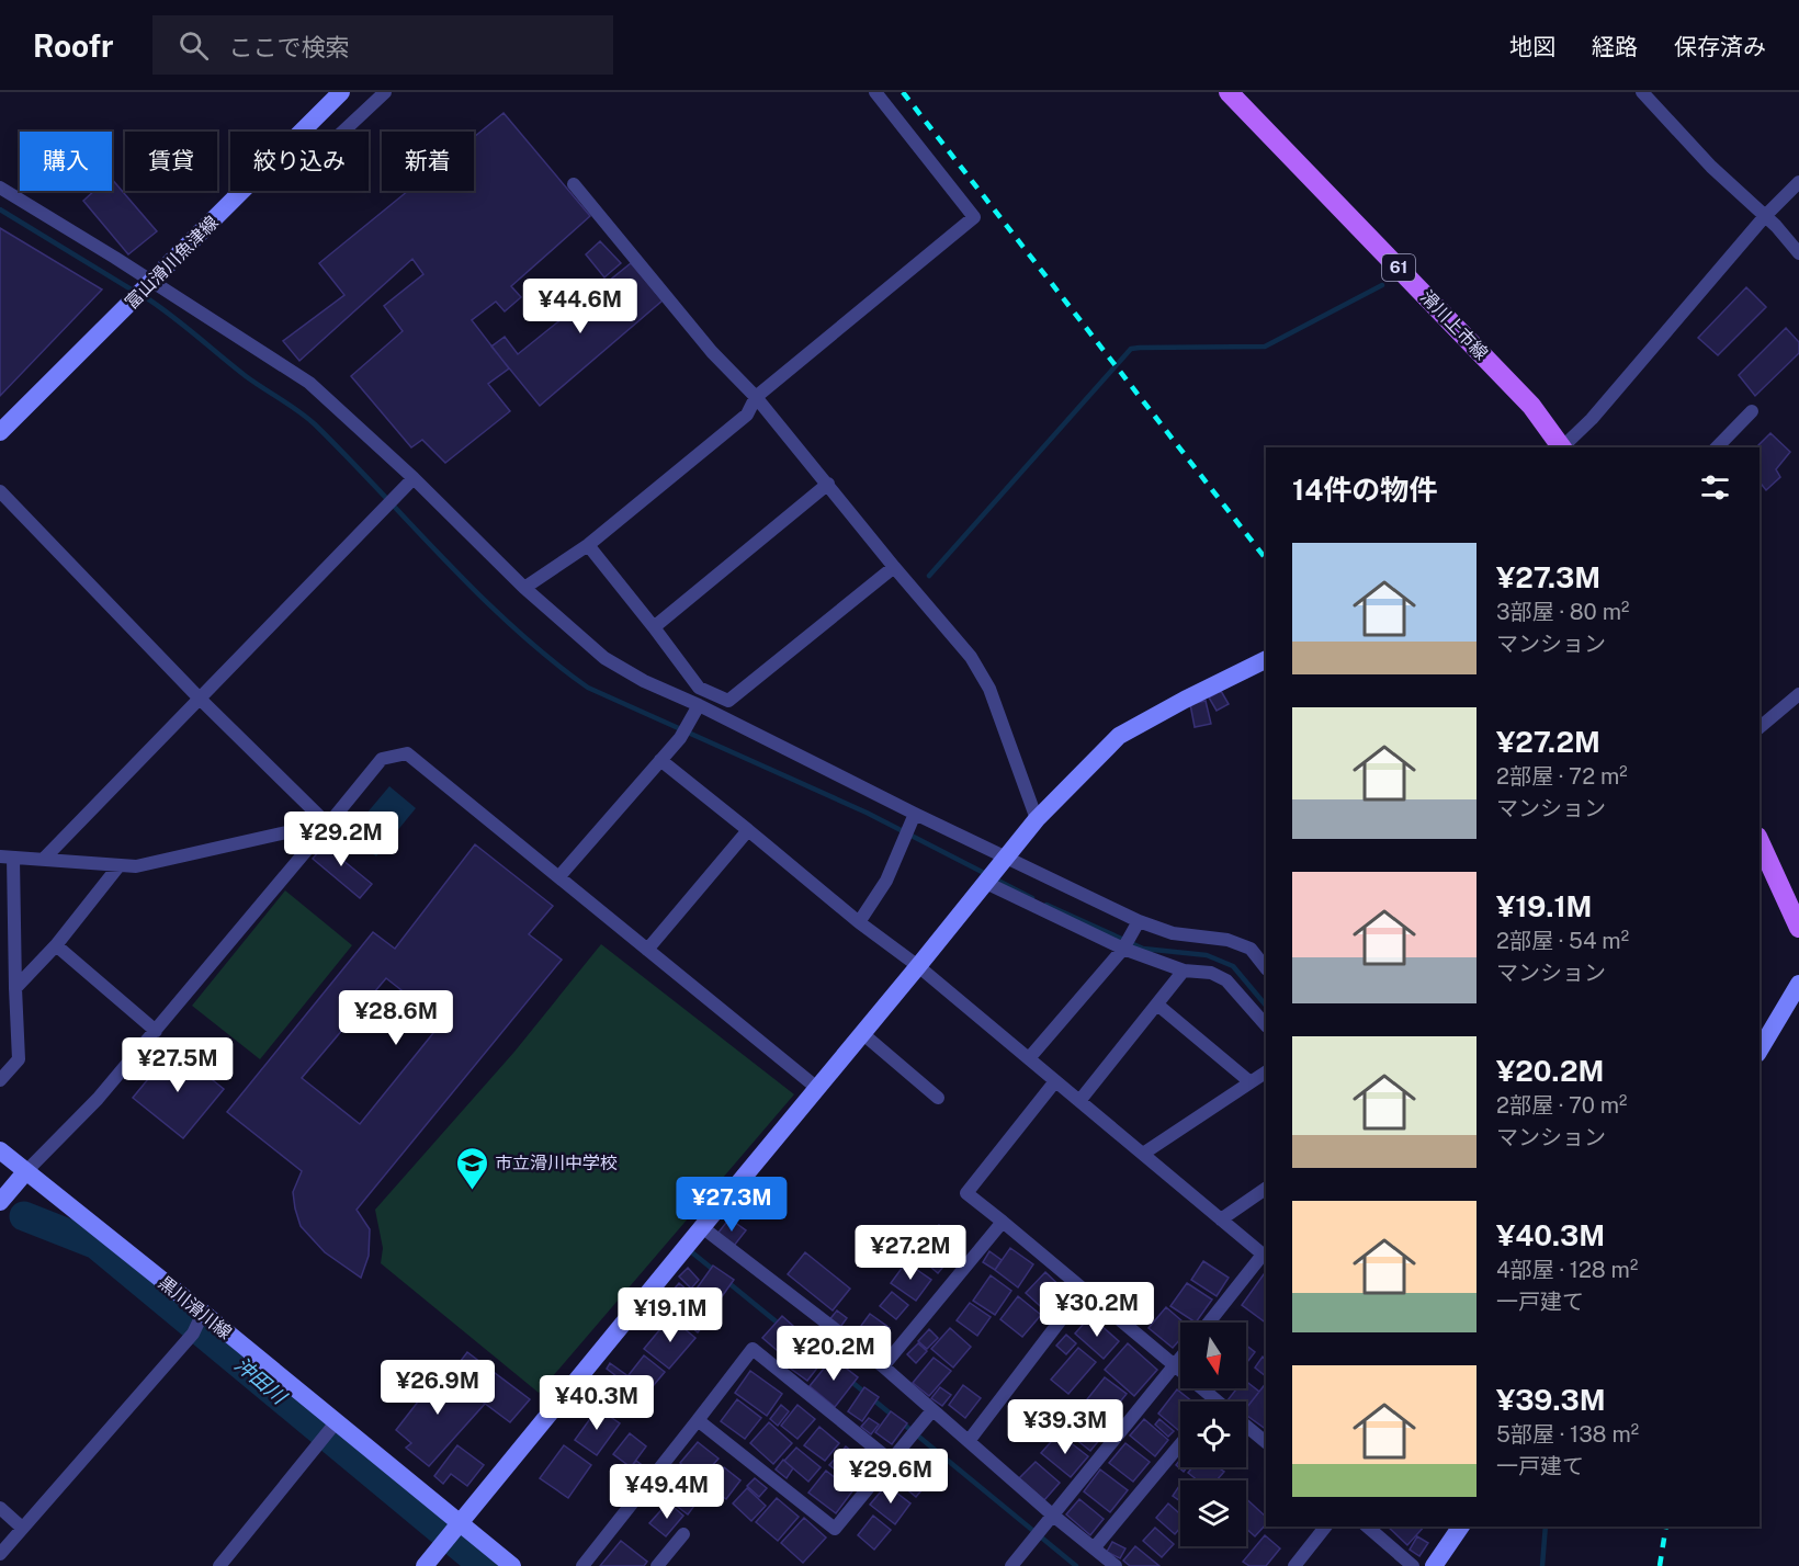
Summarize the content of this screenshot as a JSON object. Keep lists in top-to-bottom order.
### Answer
{
  "streets": {
    "main road": ["61", "滑川上市線"],
    "street": ["富山滑川魚津線", "黒川滑川線"]
  },
  "water": ["沖田川"],
  "places": {
    "school or university": ["市立滑川中学校"]
  },
  "north": "bottom",
  "page": {
    "header": "Roofr",
    "search": "ここで検索",
    "nav": ["地図", "経路", "保存済み"],
    "chip": [
      "購入",
      "賃貸",
      "絞り込み",
      "新着"
    ],
    "price": [
      "¥44.6M",
      "¥29.2M",
      "¥28.6M",
      "¥27.5M",
      "¥27.3M",
      "¥27.2M",
      "¥30.2M",
      "¥19.1M",
      "¥20.2M",
      "¥26.9M",
      "¥40.3M",
      "¥39.3M",
      "¥29.6M",
      "¥49.4M"
    ],
    "heading": "14件の物件",
    "list": [
      {
        "name": "¥27.3M",
        "note": "3部屋 · 80 m² · マンション"
      },
      {
        "name": "¥27.2M",
        "note": "2部屋 · 72 m² · マンション"
      },
      {
        "name": "¥19.1M",
        "note": "2部屋 · 54 m² · マンション"
      },
      {
        "name": "¥20.2M",
        "note": "2部屋 · 70 m² · マンション"
      },
      {
        "name": "¥40.3M",
        "note": "4部屋 · 128 m² · 一戸建て"
      },
      {
        "name": "¥39.3M",
        "note": "5部屋 · 138 m² · 一戸建て"
      }
    ]
  }
}
